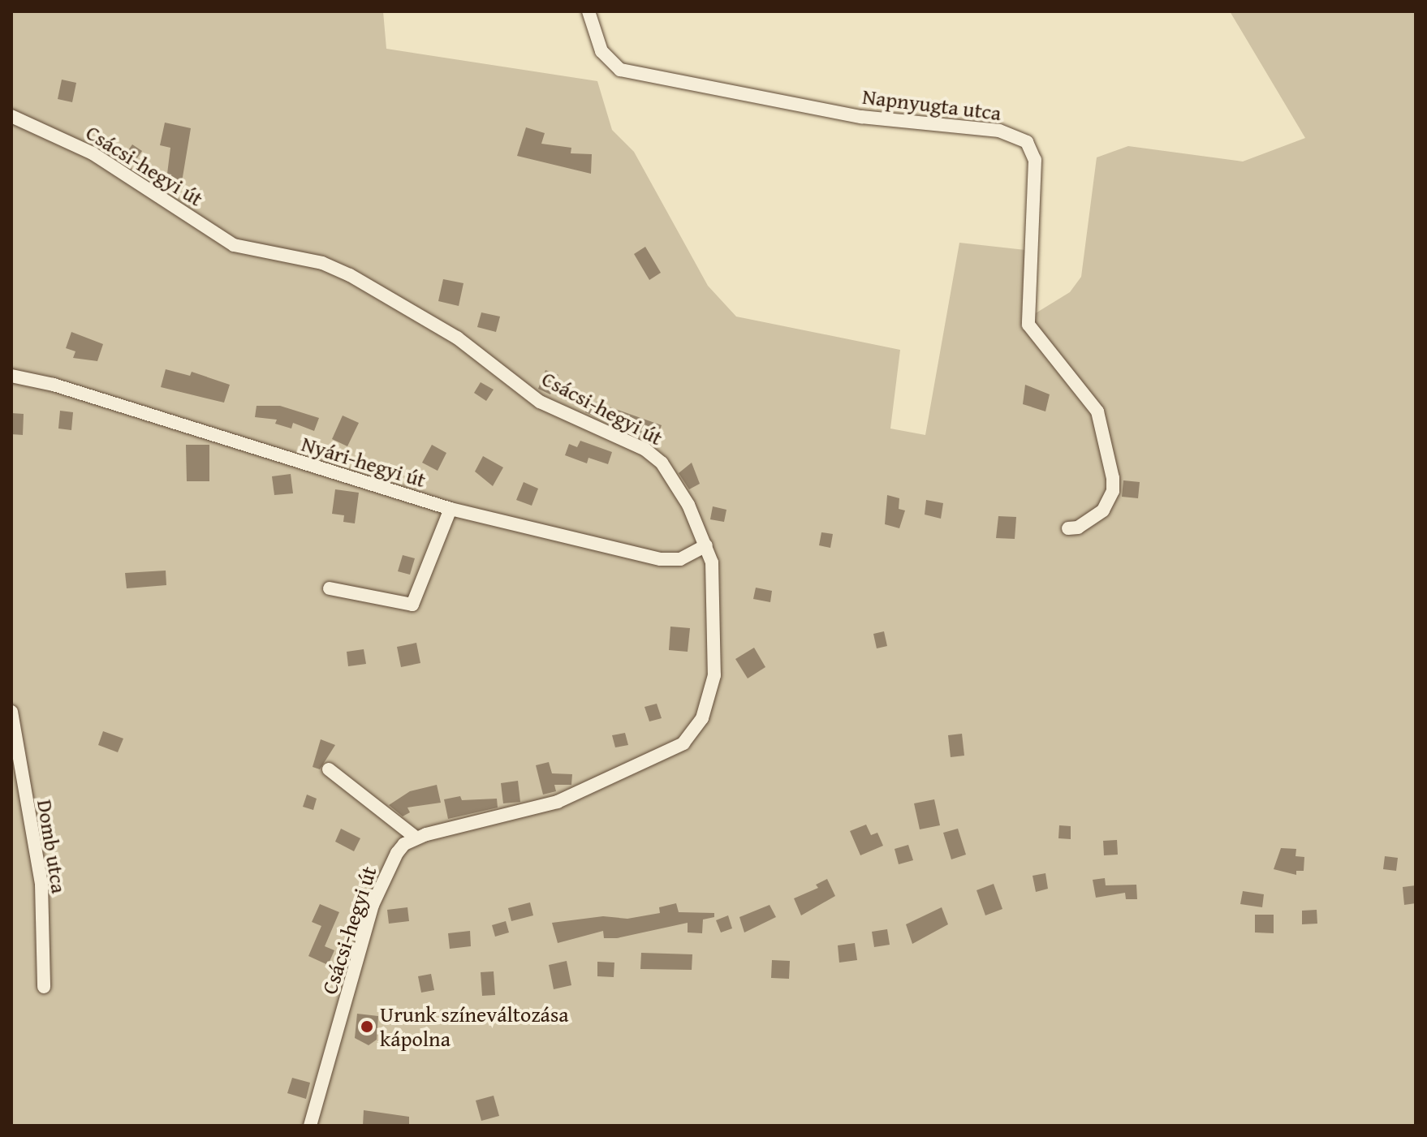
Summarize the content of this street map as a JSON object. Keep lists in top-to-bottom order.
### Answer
{
  "streets": {
    "street": [
      "Napnyugta utca",
      "Csácsi-hegyi út",
      "Nyári-hegyi út",
      "Domb utca"
    ]
  },
  "crossings": [
    ["Csácsi-hegyi út", "Nyári-hegyi út"]
  ],
  "places": ["Urunk színeváltozása kápolna"]
}
